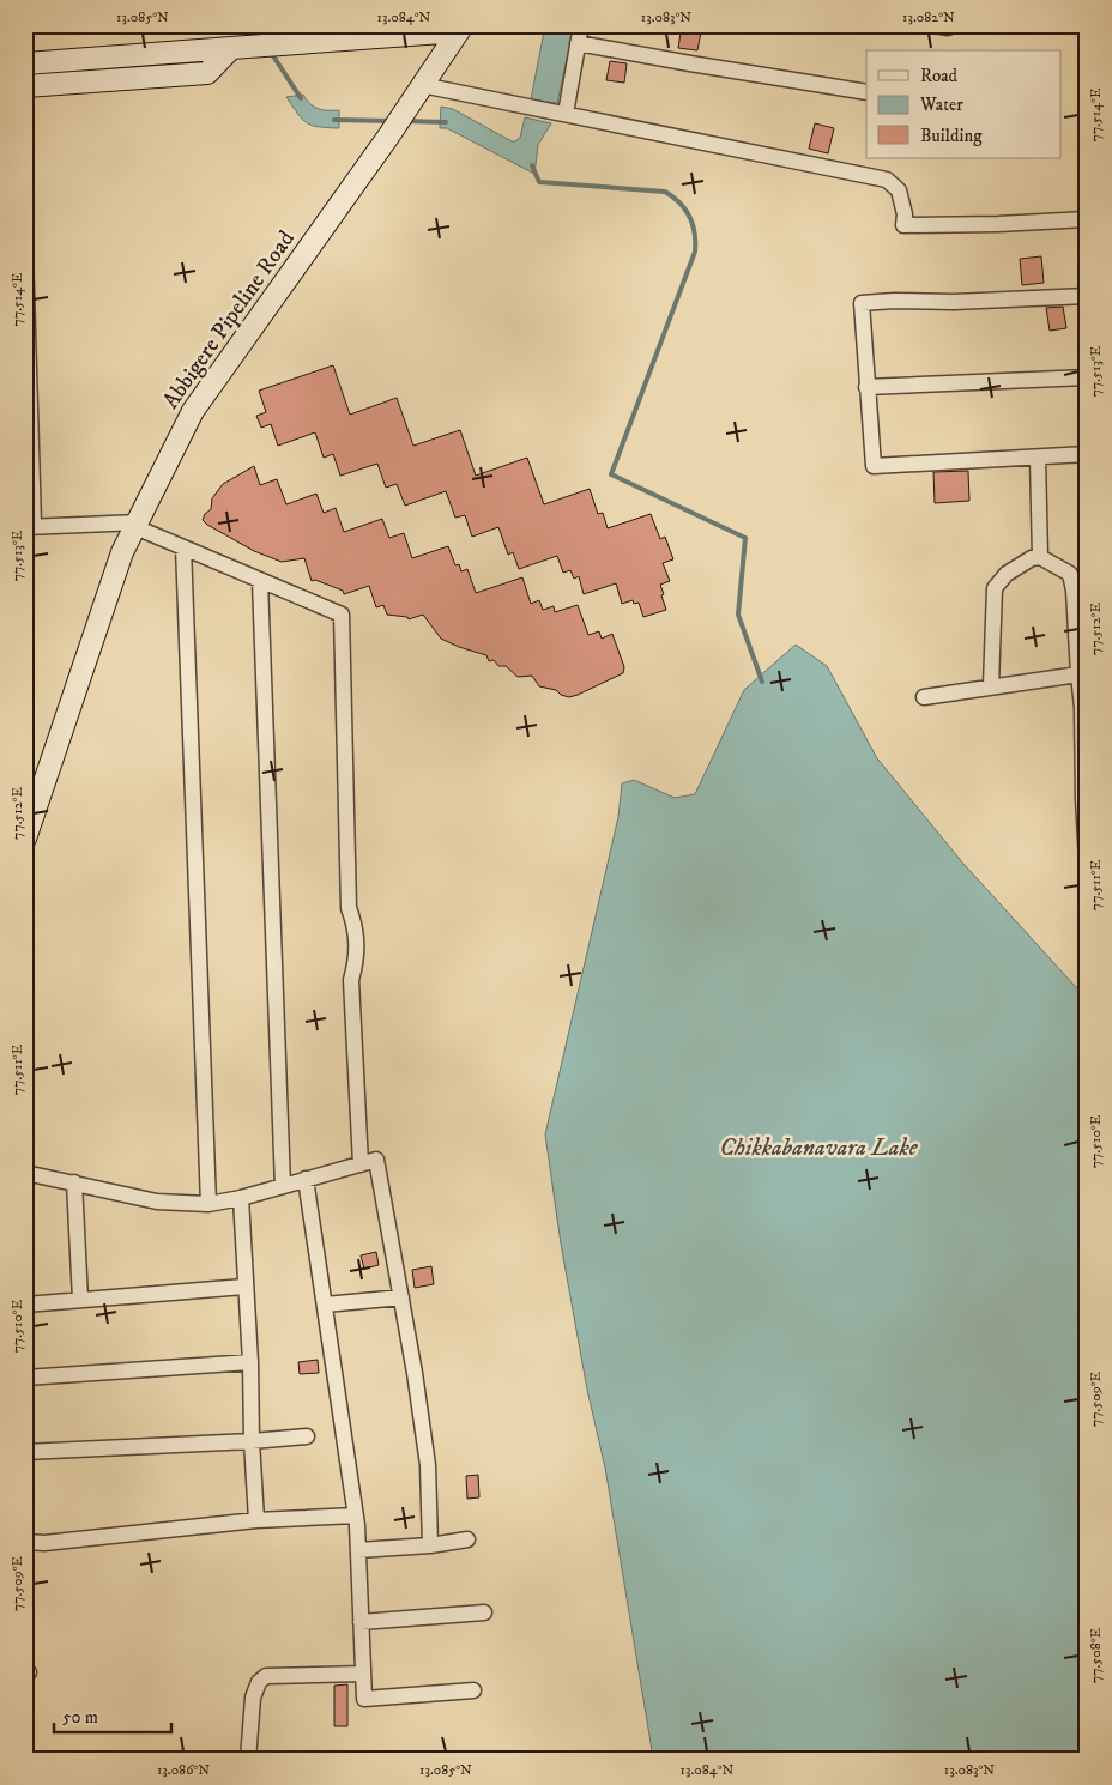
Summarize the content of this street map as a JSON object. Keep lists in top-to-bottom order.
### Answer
{
  "streets": {
    "main road": ["Abbigere Pipeline Road"]
  },
  "water": ["Chikkabanavara Lake"],
  "legend": ["Road", "Water", "Building"],
  "scale_bar": "50 m",
  "coordinates": [
    "13.085°N",
    "13.084°N",
    "13.083°N",
    "13.082°N",
    "77.514°E",
    "77.513°E",
    "77.512°E",
    "77.511°E",
    "77.510°E",
    "77.509°E",
    "77.508°E",
    "13.086°N"
  ]
}
